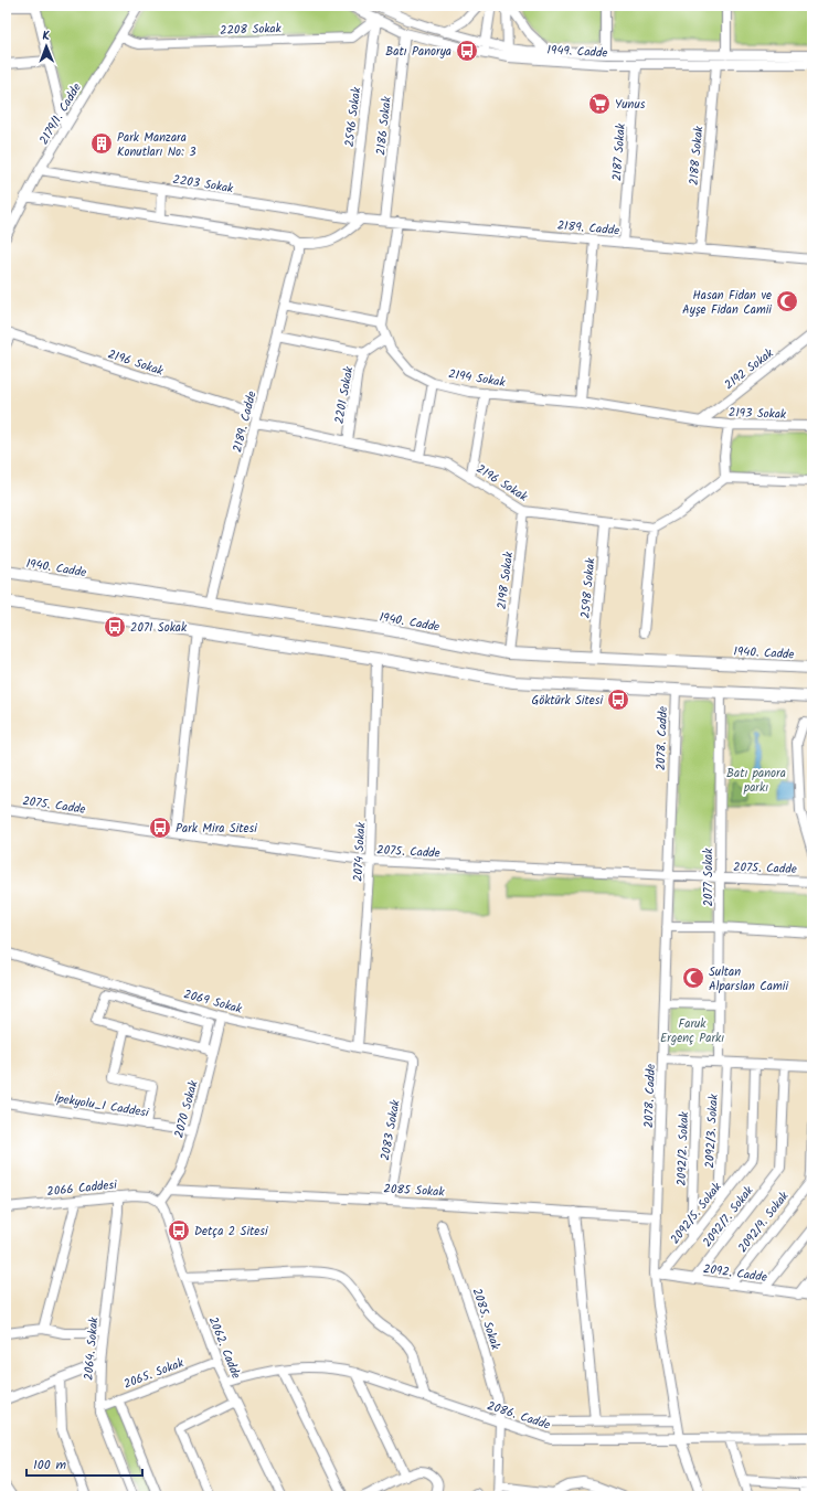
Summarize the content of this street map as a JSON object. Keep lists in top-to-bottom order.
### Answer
{
  "streets": {
    "main road": ["1940. Cadde"],
    "street": [
      "2208 Sokak",
      "1949. Cadde",
      "2179/1. Cadde",
      "2596 Sokak",
      "2186 Sokak",
      "2187 Sokak",
      "2188 Sokak",
      "2203 Sokak",
      "2189. Cadde",
      "2196 Sokak",
      "2192 Sokak",
      "2194 Sokak",
      "2201 Sokak",
      "2193 Sokak",
      "2198 Sokak",
      "2598 Sokak",
      "2078. Cadde",
      "2075. Cadde",
      "2074 Sokak",
      "2077 Sokak",
      "2069 Sokak",
      "İpekyolu_1 Caddesi",
      "2070 Sokak",
      "2083 Sokak",
      "2092/3. Sokak",
      "2092/2. Sokak",
      "2066 Caddesi",
      "2085 Sokak",
      "2092/5. Sokak",
      "2092/7. Sokak",
      "2092/9. Sokak",
      "2092. Cadde",
      "2085. Sokak",
      "2062. Cadde",
      "2064. Sokak",
      "2065. Sokak",
      "2086. Cadde"
    ]
  },
  "crossings": [
    ["2208 Sokak", "1949. Cadde"],
    ["2208 Sokak", "2179/1. Cadde"],
    ["2208 Sokak", "2596 Sokak"],
    ["1949. Cadde", "2596 Sokak"],
    ["1949. Cadde", "2186 Sokak"],
    ["1949. Cadde", "2187 Sokak"],
    ["1949. Cadde", "2188 Sokak"],
    ["2179/1. Cadde", "2203 Sokak"],
    ["2596 Sokak", "2203 Sokak"],
    ["2186 Sokak", "2189. Cadde"],
    ["2187 Sokak", "2189. Cadde"],
    ["2188 Sokak", "2189. Cadde"],
    ["2203 Sokak", "2189. Cadde"],
    ["2189. Cadde", "2196 Sokak"],
    ["2189. Cadde", "2194 Sokak"],
    ["2189. Cadde", "1940. Cadde"],
    ["2196 Sokak", "2201 Sokak"],
    ["2196 Sokak", "2198 Sokak"],
    ["2196 Sokak", "2598 Sokak"],
    ["2192 Sokak", "2194 Sokak"],
    ["2192 Sokak", "2193 Sokak"],
    ["2194 Sokak", "2201 Sokak"],
    ["2194 Sokak", "2193 Sokak"],
    ["1940. Cadde", "2198 Sokak"],
    ["1940. Cadde", "2598 Sokak"],
    ["2078. Cadde", "2075. Cadde"],
    ["2078. Cadde", "2085 Sokak"],
    ["2078. Cadde", "2092/5. Sokak"],
    ["2078. Cadde", "2092. Cadde"],
    ["2078. Cadde", "2086. Cadde"],
    ["2075. Cadde", "2074 Sokak"],
    ["2075. Cadde", "2077 Sokak"],
    ["2074 Sokak", "2069 Sokak"],
    ["2077 Sokak", "2092/3. Sokak"],
    ["2069 Sokak", "2070 Sokak"],
    ["2069 Sokak", "2083 Sokak"],
    ["İpekyolu_1 Caddesi", "2070 Sokak"],
    ["2070 Sokak", "2066 Caddesi"],
    ["2070 Sokak", "2085 Sokak"],
    ["2070 Sokak", "2062. Cadde"],
    ["2083 Sokak", "2085 Sokak"],
    ["2092/3. Sokak", "2092/5. Sokak"],
    ["2092/2. Sokak", "2092/5. Sokak"],
    ["2066 Caddesi", "2062. Cadde"],
    ["2066 Caddesi", "2064. Sokak"],
    ["2092/5. Sokak", "2092. Cadde"],
    ["2092/7. Sokak", "2092. Cadde"],
    ["2092/9. Sokak", "2092. Cadde"],
    ["2085. Sokak", "2086. Cadde"],
    ["2062. Cadde", "2065. Sokak"],
    ["2062. Cadde", "2086. Cadde"],
    ["2064. Sokak", "2065. Sokak"]
  ],
  "parks": ["Batı panora parkı", "Faruk Ergenç Parkı"],
  "places": {
    "bus stop": [
      "Batı Panorya",
      "2071 Sokak",
      "Göktürk Sitesi",
      "Park Mira Sitesi",
      "Detça 2 Sitesi"
    ],
    "supermarket": ["Yunus"],
    "building": ["Park Manzara Konutları No: 3"],
    "mosque": ["Hasan Fidan ve Ayşe Fidan Camii", "Sultan Alparslan Camii"]
  },
  "scale_bar": "100 m",
  "north": "top"
}
